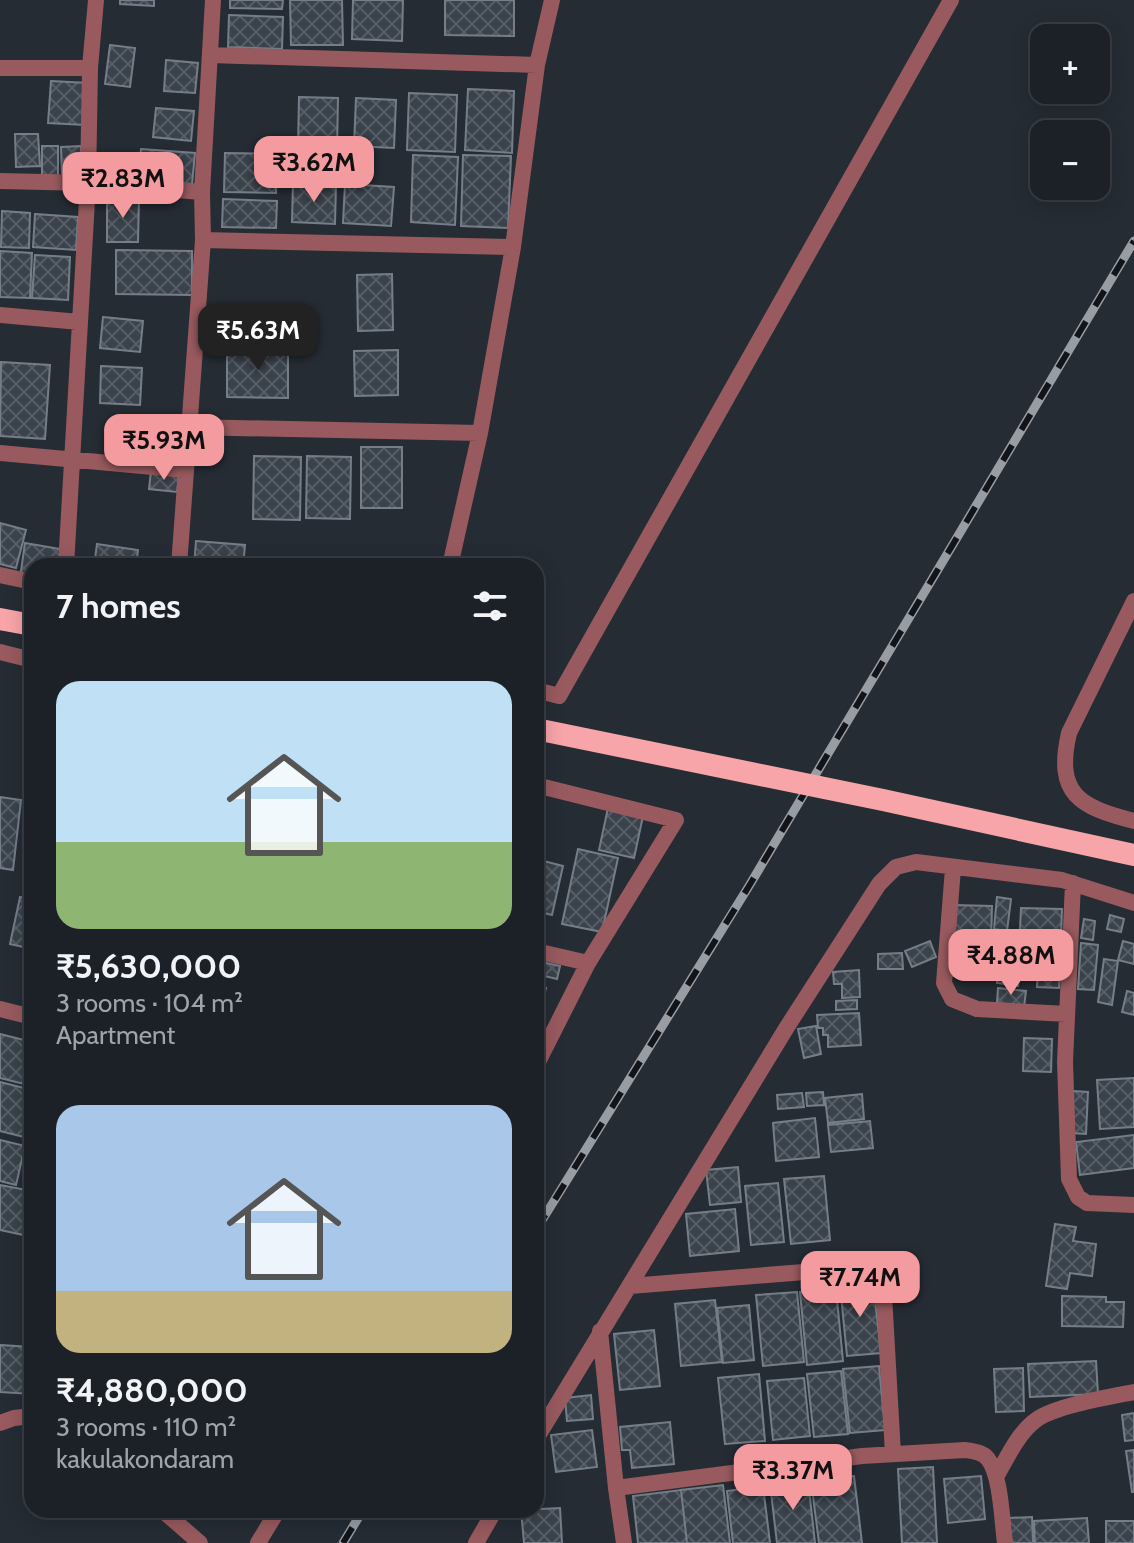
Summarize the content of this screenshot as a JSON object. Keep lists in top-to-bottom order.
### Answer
{
  "page": {
    "map_buttons": ["+", "−"],
    "price": [
      "₹3.62M",
      "₹2.83M",
      "₹5.63M",
      "₹5.93M",
      "₹4.88M",
      "₹7.74M",
      "₹3.37M"
    ],
    "heading": "7 homes",
    "list": [
      {
        "name": "₹5,630,000",
        "note": "3 rooms · 104 m² · Apartment"
      },
      {
        "name": "₹4,880,000",
        "note": "3 rooms · 110 m² · kakulakondaram"
      }
    ]
  }
}
